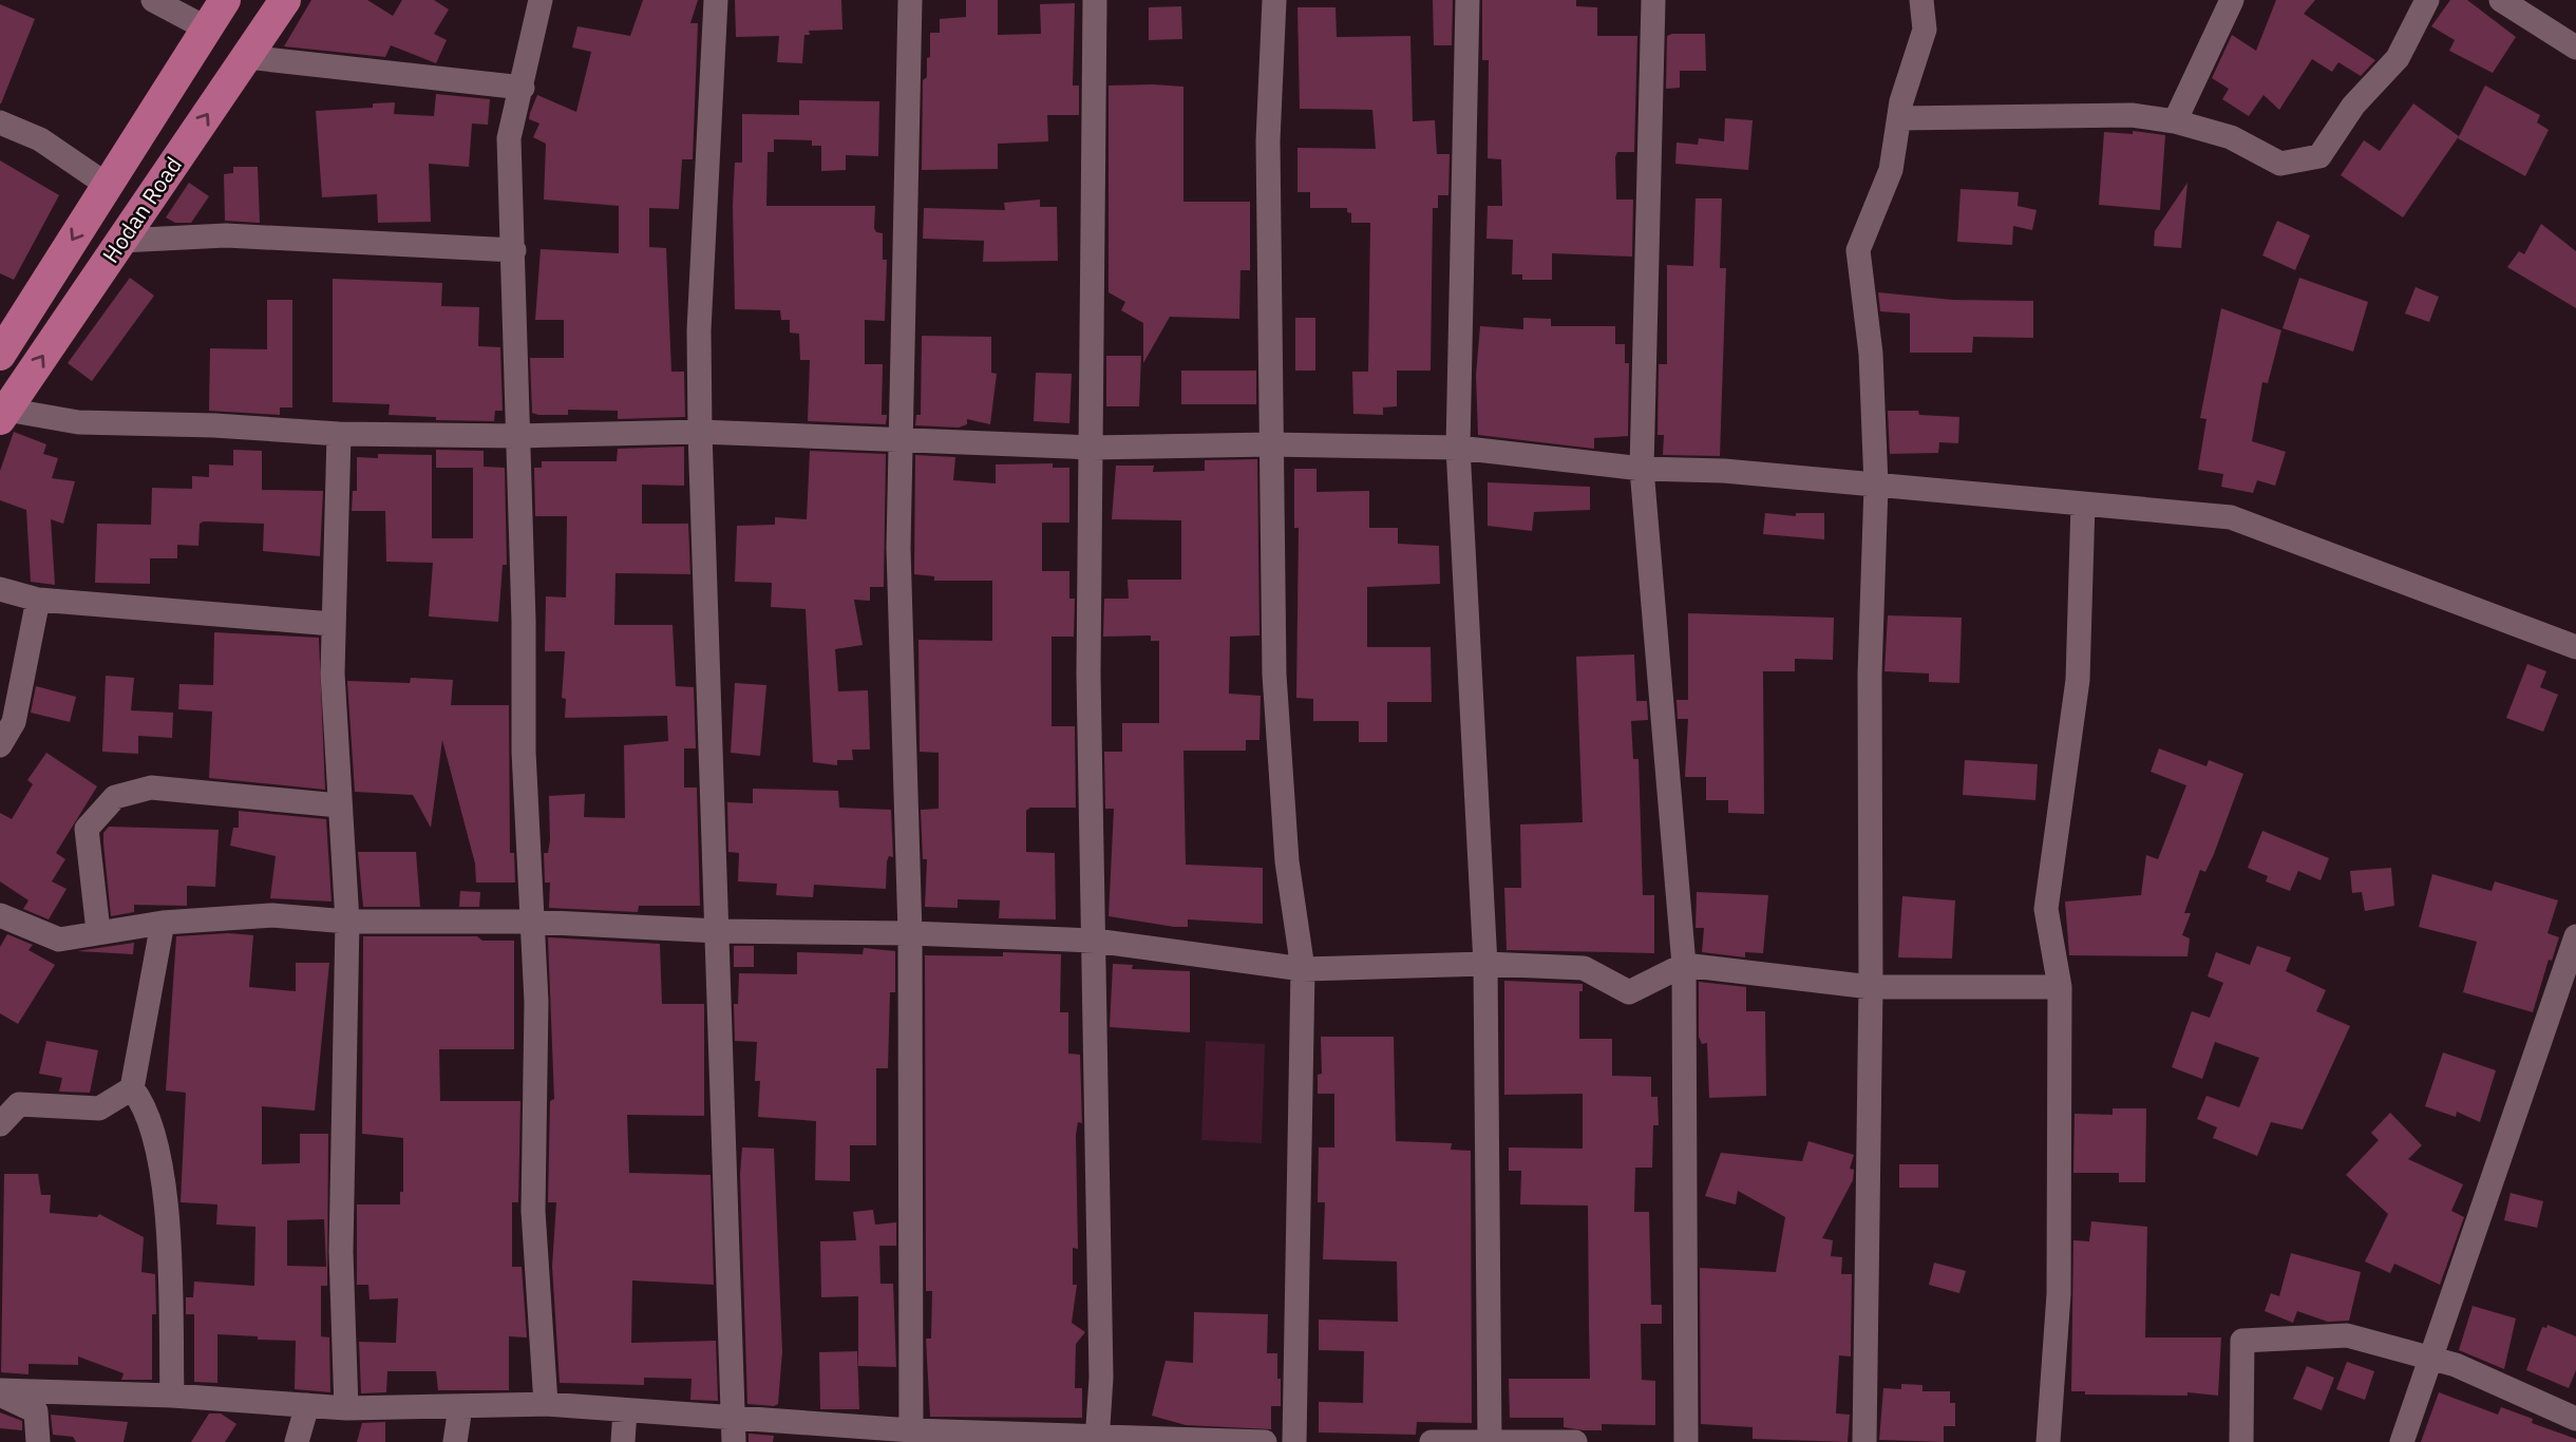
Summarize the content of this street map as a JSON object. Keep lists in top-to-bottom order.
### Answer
{
  "streets": {
    "main road": ["Hodan Road"]
  }
}
